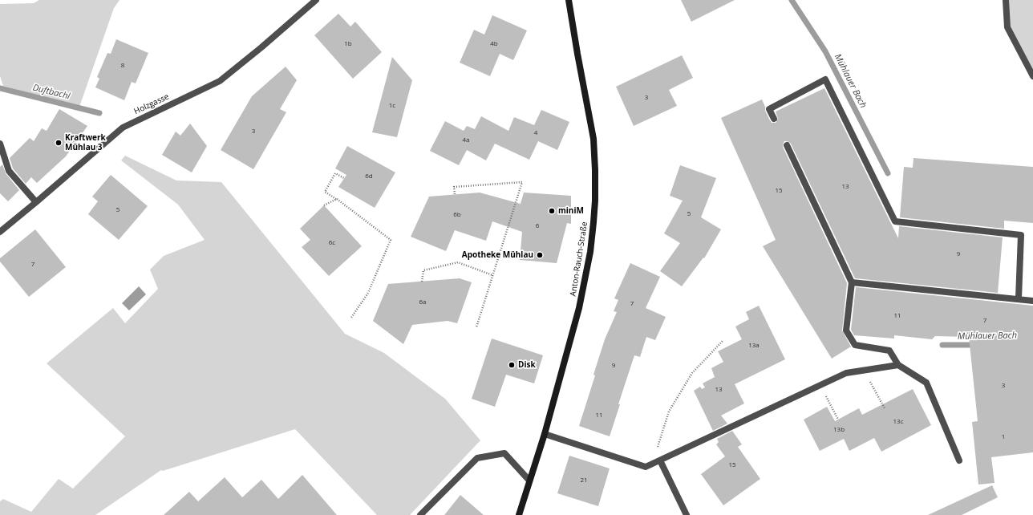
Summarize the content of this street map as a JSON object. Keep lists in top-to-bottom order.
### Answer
{
  "streets": {
    "main road": ["Anton-Rauch-Straße"],
    "street": ["Holzgasse"]
  },
  "water": ["Mühlauer Bach", "Duftbachl"],
  "places": [
    "Kraftwerk Mühlau 3",
    "miniM",
    "Apotheke Mühlau",
    "Disk"
  ],
  "house_numbers": [
    "1b",
    "4b",
    "8",
    "3",
    "1c",
    "3",
    "4",
    "4a",
    "6d",
    "13",
    "15",
    "5",
    "5",
    "6b",
    "6",
    "6c",
    "9",
    "7",
    "6a",
    "7",
    "11",
    "7",
    "13a",
    "9",
    "3",
    "13",
    "11",
    "13c",
    "13b",
    "1",
    "15",
    "21"
  ]
}
